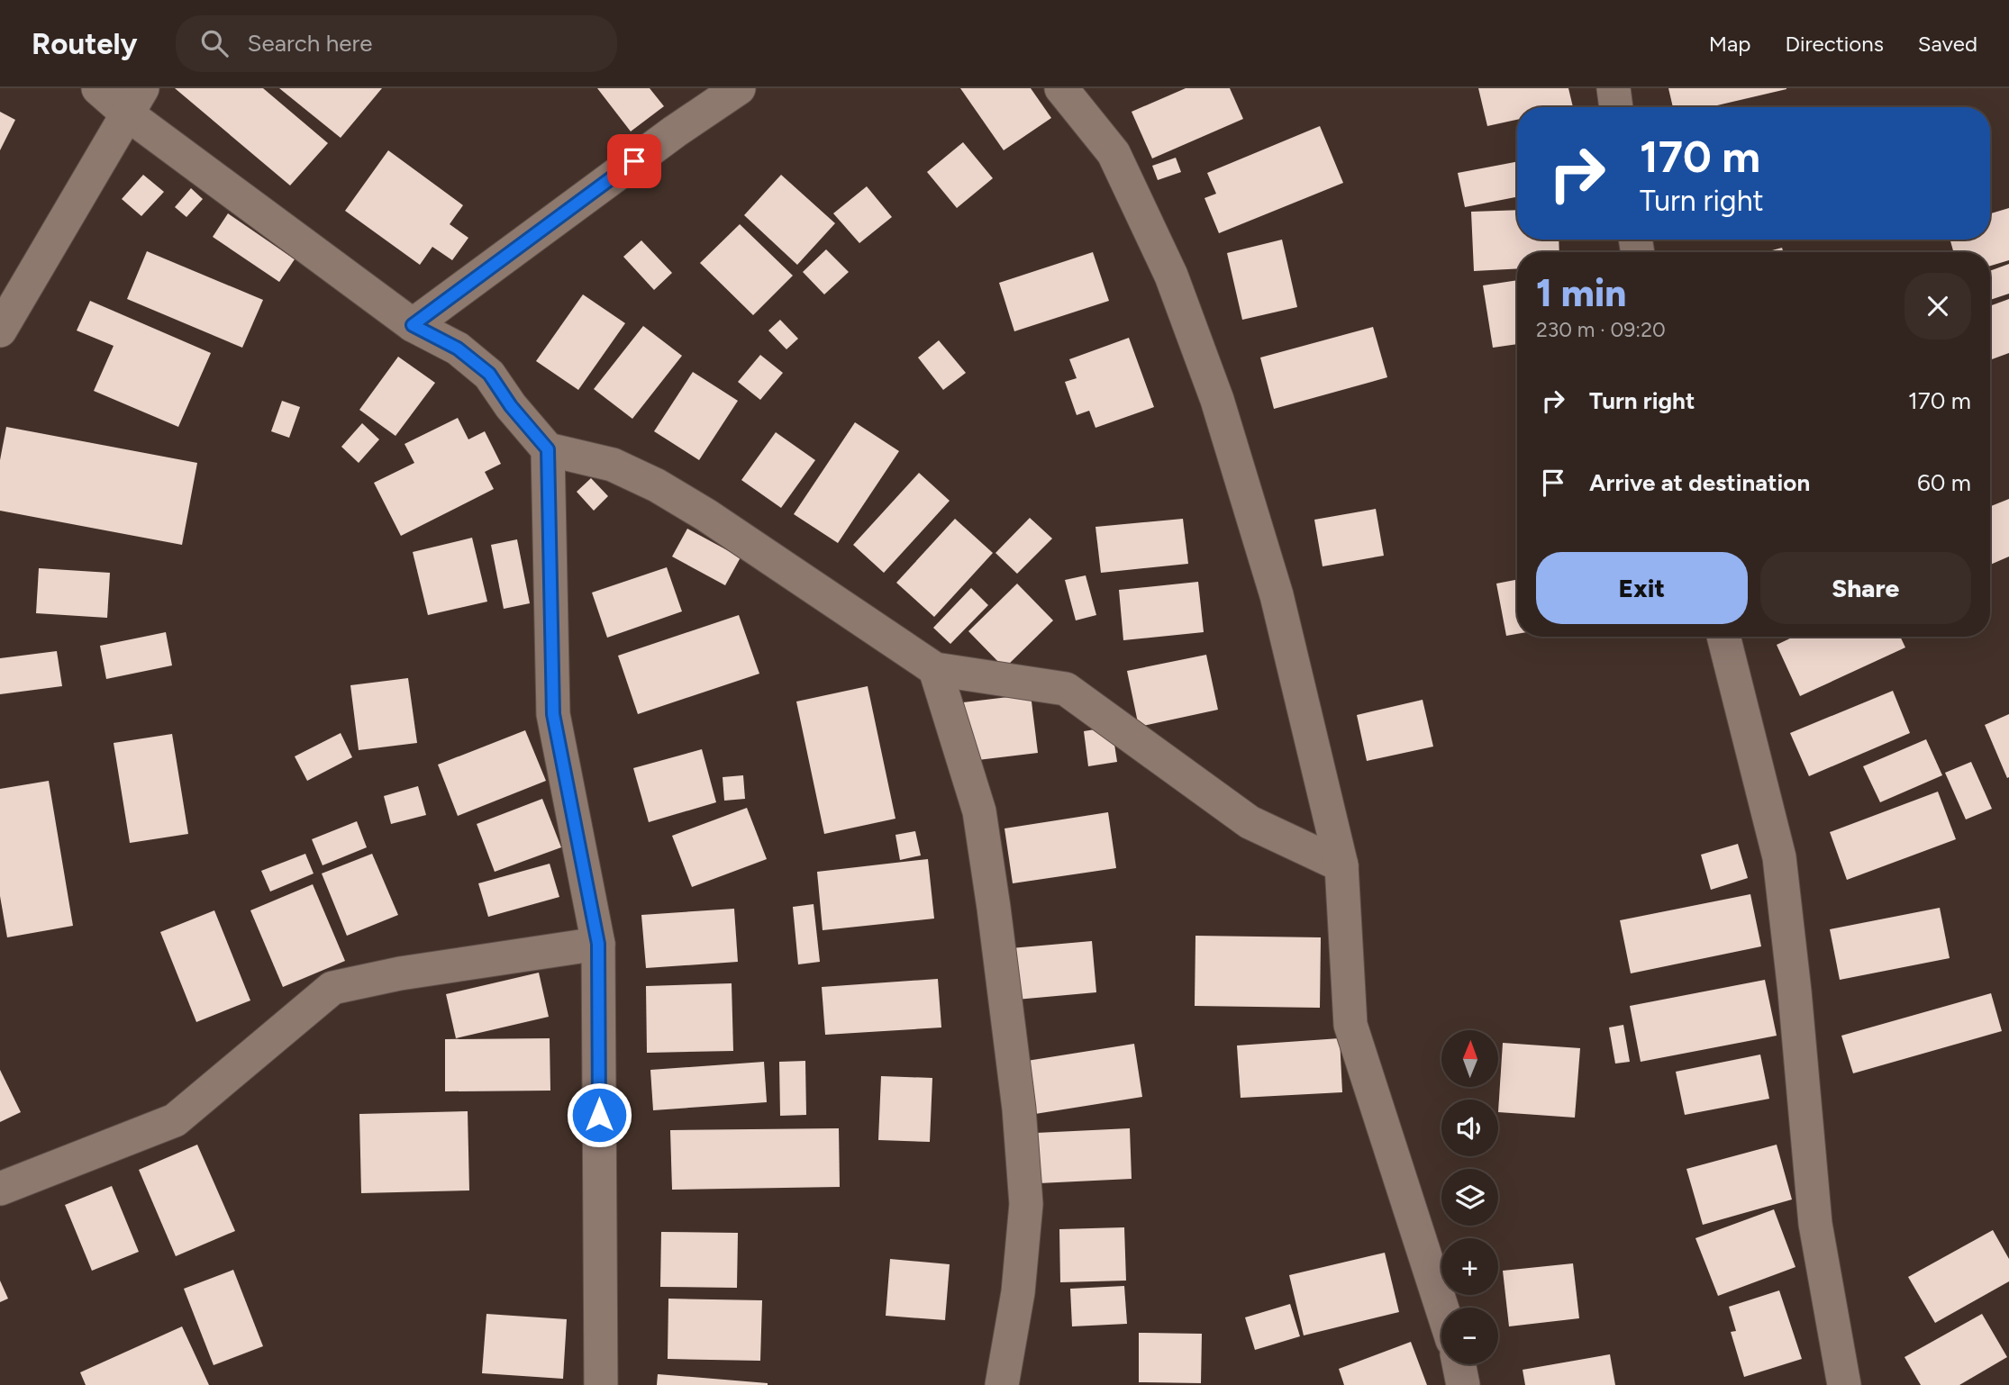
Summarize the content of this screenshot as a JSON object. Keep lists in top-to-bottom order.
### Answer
{
  "north": "top",
  "page": {
    "header": "Routely",
    "search": "Search here",
    "nav": ["Map", "Directions", "Saved"],
    "turn": ["170 m", "Turn right"],
    "heading": ["1 min", "230 m · 09:20"],
    "list": [
      {
        "name": "Turn right",
        "value": "170 m"
      },
      {
        "name": "Arrive at destination",
        "value": "60 m"
      }
    ],
    "buttons": ["Exit", "Share"],
    "map_buttons": ["+", "−"]
  }
}
